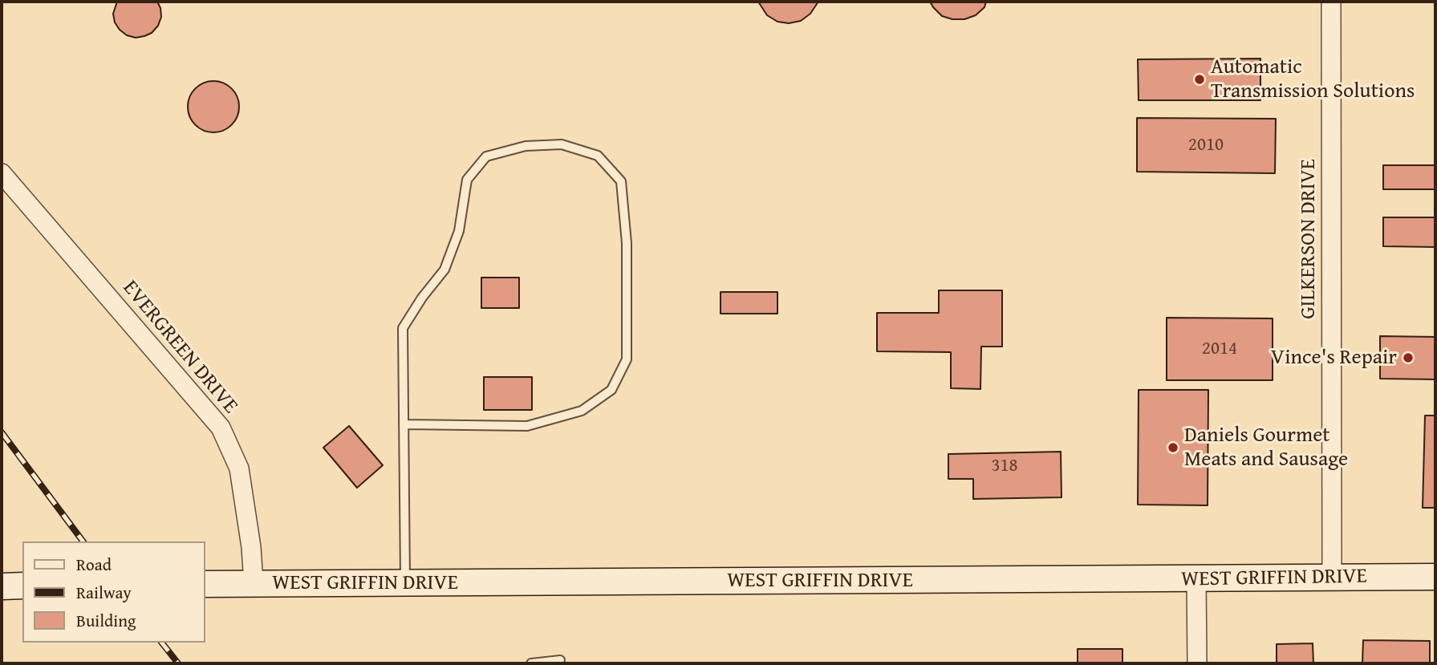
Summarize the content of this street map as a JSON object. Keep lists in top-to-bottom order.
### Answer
{
  "streets": {
    "main road": ["WEST GRIFFIN DRIVE"],
    "street": ["GILKERSON DRIVE", "EVERGREEN DRIVE"]
  },
  "crossings": [
    ["GILKERSON DRIVE", "WEST GRIFFIN DRIVE"],
    ["EVERGREEN DRIVE", "WEST GRIFFIN DRIVE"]
  ],
  "places": ["Automatic Transmission Solutions", "Vince's Repair", "Daniels Gourmet Meats and Sausage"],
  "house_numbers": ["2010", "2014", "318"],
  "legend": ["Road", "Railway", "Building"]
}
